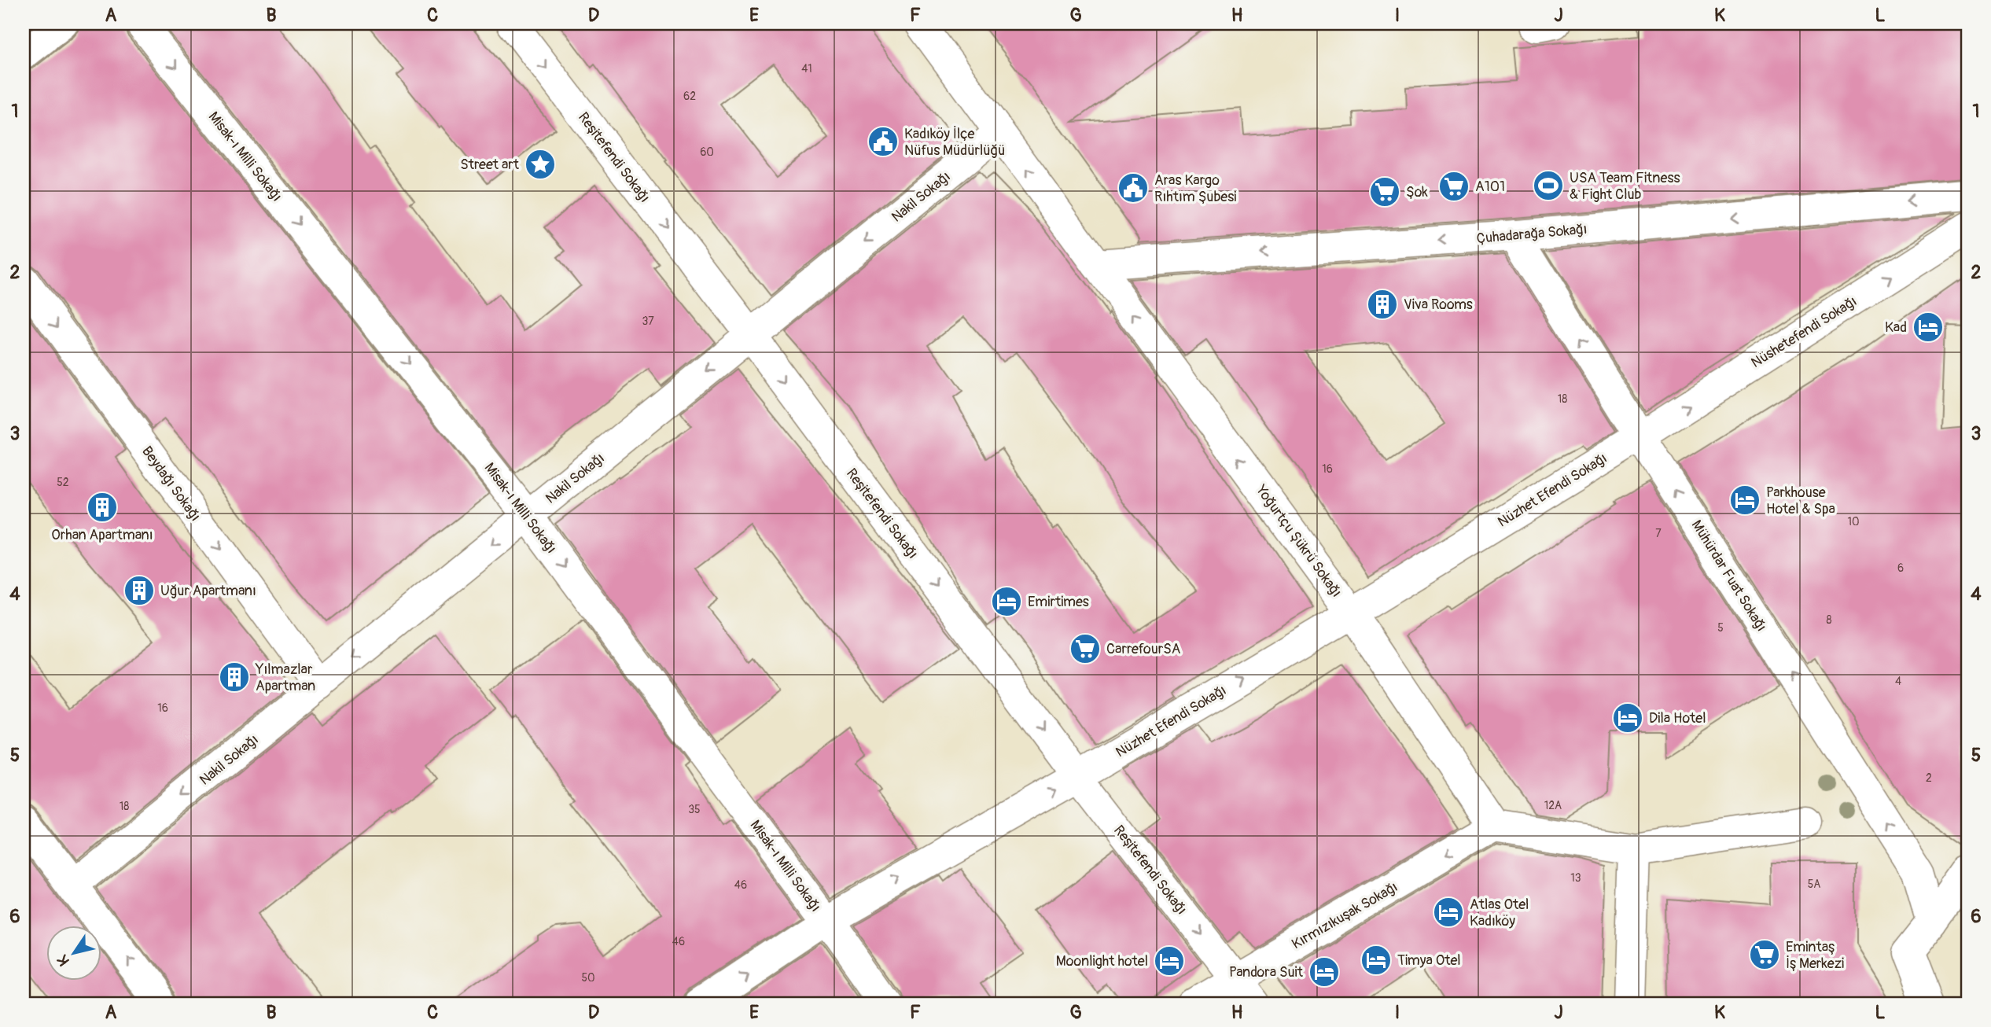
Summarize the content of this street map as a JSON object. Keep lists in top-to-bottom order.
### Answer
{
  "streets": {
    "street": [
      "Misak-ı Milli Sokağı",
      "Reşitefendi Sokağı",
      "Nakil Sokağı",
      "Çuhadarağa Sokağı",
      "Nüshetefendi Sokağı",
      "Beydağı Sokağı",
      "Nüzhet Efendi Sokağı",
      "Yoğurtçu Şükrü Sokağı",
      "Mühürdar Fuat Sokağı",
      "Kırmızıkuşak Sokağı"
    ]
  },
  "crossings": [
    ["Misak-ı Milli Sokağı", "Nakil Sokağı"],
    ["Misak-ı Milli Sokağı", "Nüzhet Efendi Sokağı"],
    ["Reşitefendi Sokağı", "Nakil Sokağı"],
    ["Reşitefendi Sokağı", "Nüzhet Efendi Sokağı"],
    ["Reşitefendi Sokağı", "Kırmızıkuşak Sokağı"],
    ["Nakil Sokağı", "Beydağı Sokağı"],
    ["Nakil Sokağı", "Yoğurtçu Şükrü Sokağı"],
    ["Çuhadarağa Sokağı", "Yoğurtçu Şükrü Sokağı"],
    ["Çuhadarağa Sokağı", "Mühürdar Fuat Sokağı"],
    ["Nüshetefendi Sokağı", "Nüzhet Efendi Sokağı"],
    ["Nüshetefendi Sokağı", "Mühürdar Fuat Sokağı"],
    ["Nüzhet Efendi Sokağı", "Yoğurtçu Şükrü Sokağı"],
    ["Nüzhet Efendi Sokağı", "Mühürdar Fuat Sokağı"],
    ["Yoğurtçu Şükrü Sokağı", "Kırmızıkuşak Sokağı"]
  ],
  "one_way": [
    "Misak-ı Milli Sokağı",
    "Reşitefendi Sokağı",
    "Nakil Sokağı",
    "Çuhadarağa Sokağı",
    "Nüshetefendi Sokağı",
    "Beydağı Sokağı",
    "Nüzhet Efendi Sokağı",
    "Yoğurtçu Şükrü Sokağı",
    "Mühürdar Fuat Sokağı",
    "Kırmızıkuşak Sokağı"
  ],
  "places": {
    "public building": ["Kadıköy İlçe Nüfus Müdürlüğü", "Aras Kargo Rıhtım Şubesi"],
    "place": ["Street art"],
    "sports": ["USA Team Fitness & Fight Club"],
    "supermarket": [
      "A101",
      "Şok",
      "CarrefourSA",
      "Emintaş İş Merkezi"
    ],
    "building": [
      "Viva Rooms",
      "Orhan Apartmanı",
      "Uğur Apartmanı",
      "Yılmazlar Apartman"
    ],
    "hotel": [
      "Kad",
      "Parkhouse Hotel & Spa",
      "Emirtimes",
      "Dila Hotel",
      "Atlas Otel Kadıköy",
      "Timya Otel",
      "Moonlight hotel",
      "Pandora Suit"
    ]
  },
  "house_numbers": [
    "41",
    "62",
    "60",
    "37",
    "18",
    "16",
    "52",
    "10",
    "7",
    "6",
    "8",
    "5",
    "4",
    "16",
    "2",
    "12A",
    "18",
    "35",
    "13",
    "5A",
    "46",
    "46",
    "50"
  ],
  "north": "bottom left",
  "grid": {
    "columns": [
      "A",
      "B",
      "C",
      "D",
      "E",
      "F",
      "G",
      "H",
      "I",
      "J",
      "K",
      "L"
    ],
    "rows": [
      "1",
      "2",
      "3",
      "4",
      "5",
      "6"
    ]
  }
}
